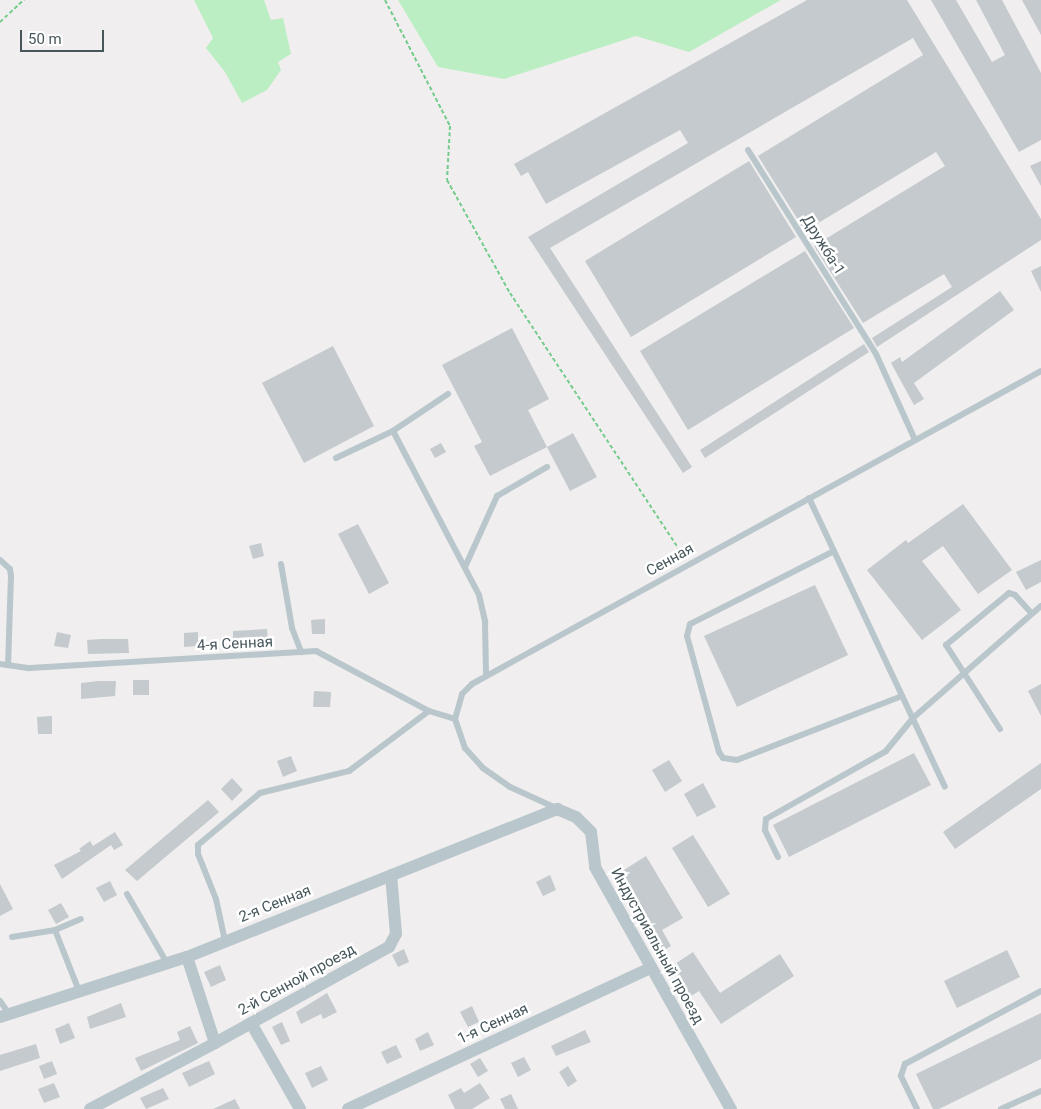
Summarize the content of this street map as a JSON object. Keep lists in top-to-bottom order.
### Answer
{
  "streets": {
    "street": [
      "2-я Сенная",
      "Индустриальный проезд",
      "2-й Сенной проезд",
      "1-я Сенная"
    ],
    "lane": ["Дружба-1", "Сенная", "4-я Сенная"]
  },
  "crossings": [
    ["Дружба-1", "Сенная"],
    ["Сенная", "4-я Сенная"],
    ["2-я Сенная", "Индустриальный проезд"],
    ["2-я Сенная", "2-й Сенной проезд"],
    ["Индустриальный проезд", "1-я Сенная"]
  ],
  "scale_bar": "50 m"
}
